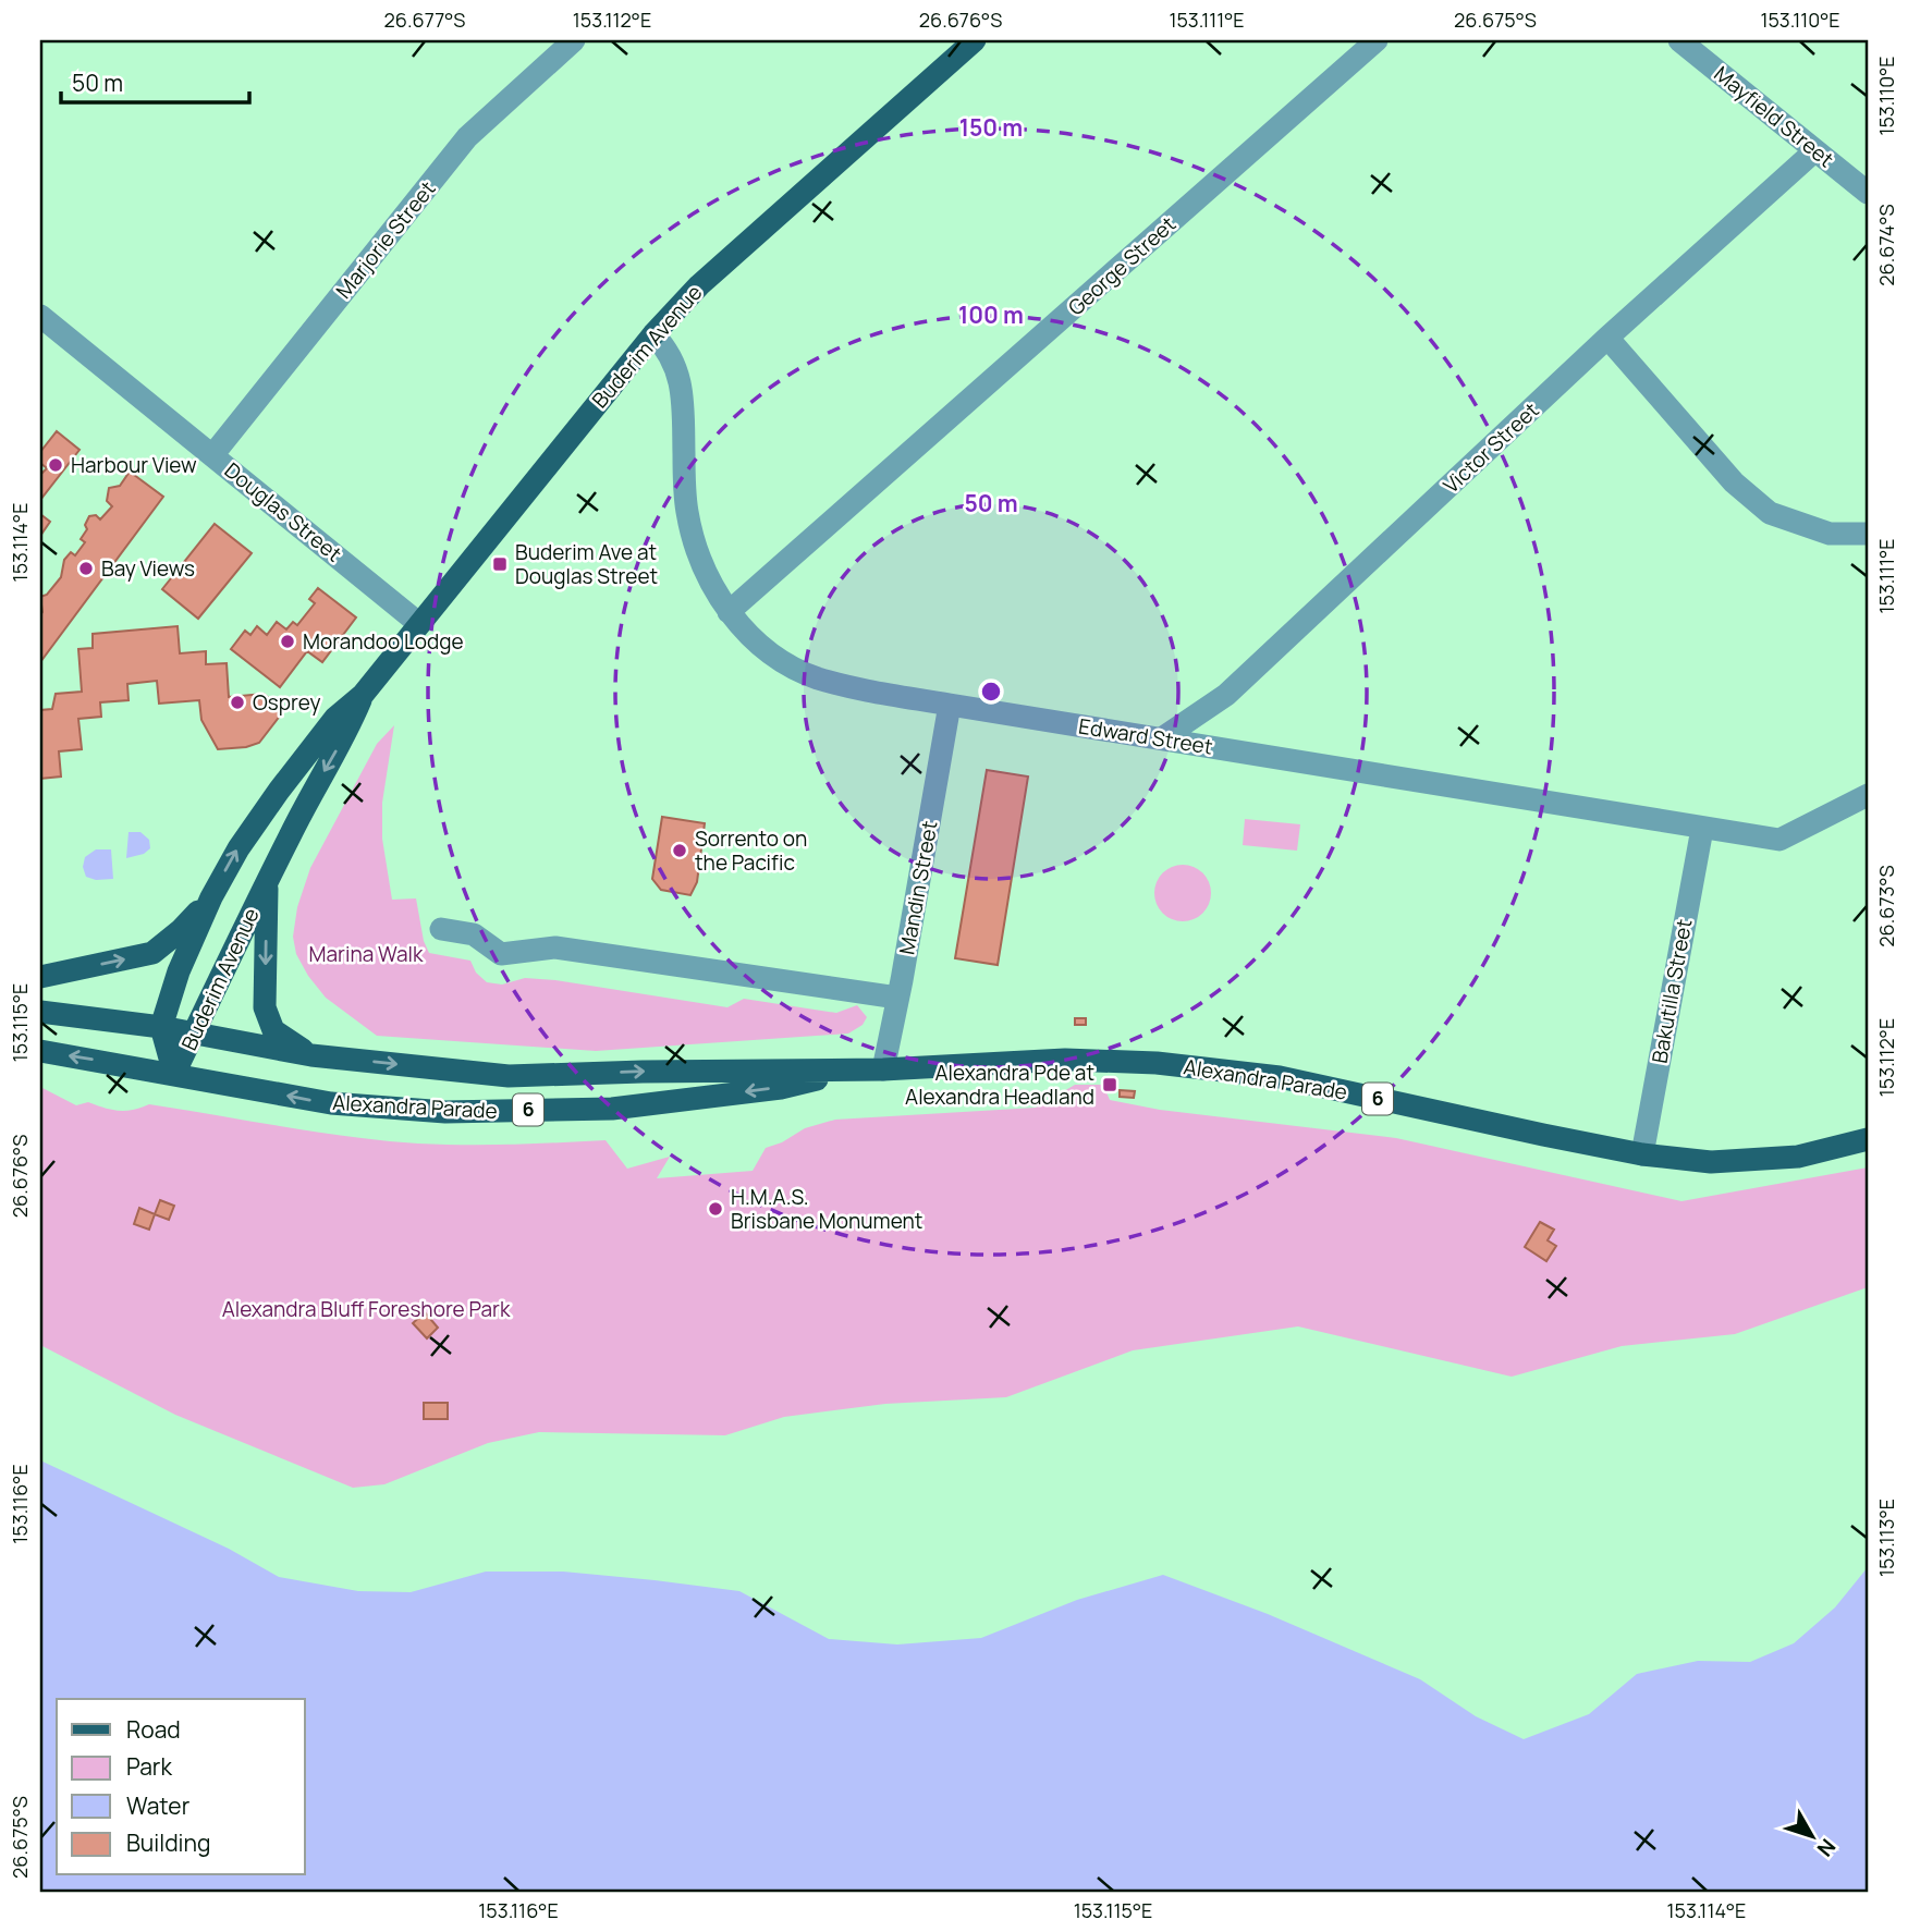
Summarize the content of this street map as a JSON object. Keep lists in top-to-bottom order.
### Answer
{
  "streets": {
    "main road": ["Buderim Avenue", "Alexandra Parade", "6"],
    "street": [
      "Mayfield Street",
      "Marjorie Street",
      "George Street",
      "Victor Street",
      "Douglas Street",
      "Edward Street",
      "Mandin Street",
      "Bakutilla Street"
    ]
  },
  "crossings": [
    ["Mayfield Street", "Victor Street"],
    ["Marjorie Street", "Douglas Street"],
    ["George Street", "Edward Street"],
    ["Buderim Avenue", "Douglas Street"],
    ["Buderim Avenue", "Edward Street"],
    ["Buderim Avenue", "Alexandra Parade"],
    ["Buderim Avenue", "6"],
    ["Victor Street", "Edward Street"],
    ["Edward Street", "Mandin Street"],
    ["Edward Street", "Bakutilla Street"],
    ["Mandin Street", "Alexandra Parade"],
    ["Bakutilla Street", "Alexandra Parade"],
    ["Alexandra Parade", "6"]
  ],
  "parks": ["Marina Walk", "Alexandra Bluff Foreshore Park"],
  "places": {
    "other": [
      "Harbour View",
      "Bay Views",
      "Morandoo Lodge",
      "Osprey",
      "Sorrento on the Pacific",
      "H.M.A.S. Brisbane Monument"
    ],
    "transit": ["Buderim Ave at Douglas Street", "Alexandra Pde at Alexandra Headland"]
  },
  "legend": [
    "Road",
    "Park",
    "Water",
    "Building"
  ],
  "scale_bar": "50 m",
  "north": "bottom right",
  "coordinates": [
    "26.677°S",
    "153.112°E",
    "26.676°S",
    "153.111°E",
    "26.675°S",
    "153.110°E",
    "26.674°S",
    "153.114°E",
    "26.673°S",
    "153.115°E",
    "153.116°E",
    "153.113°E"
  ],
  "rings": ["150 m", "100 m", "50 m"]
}
